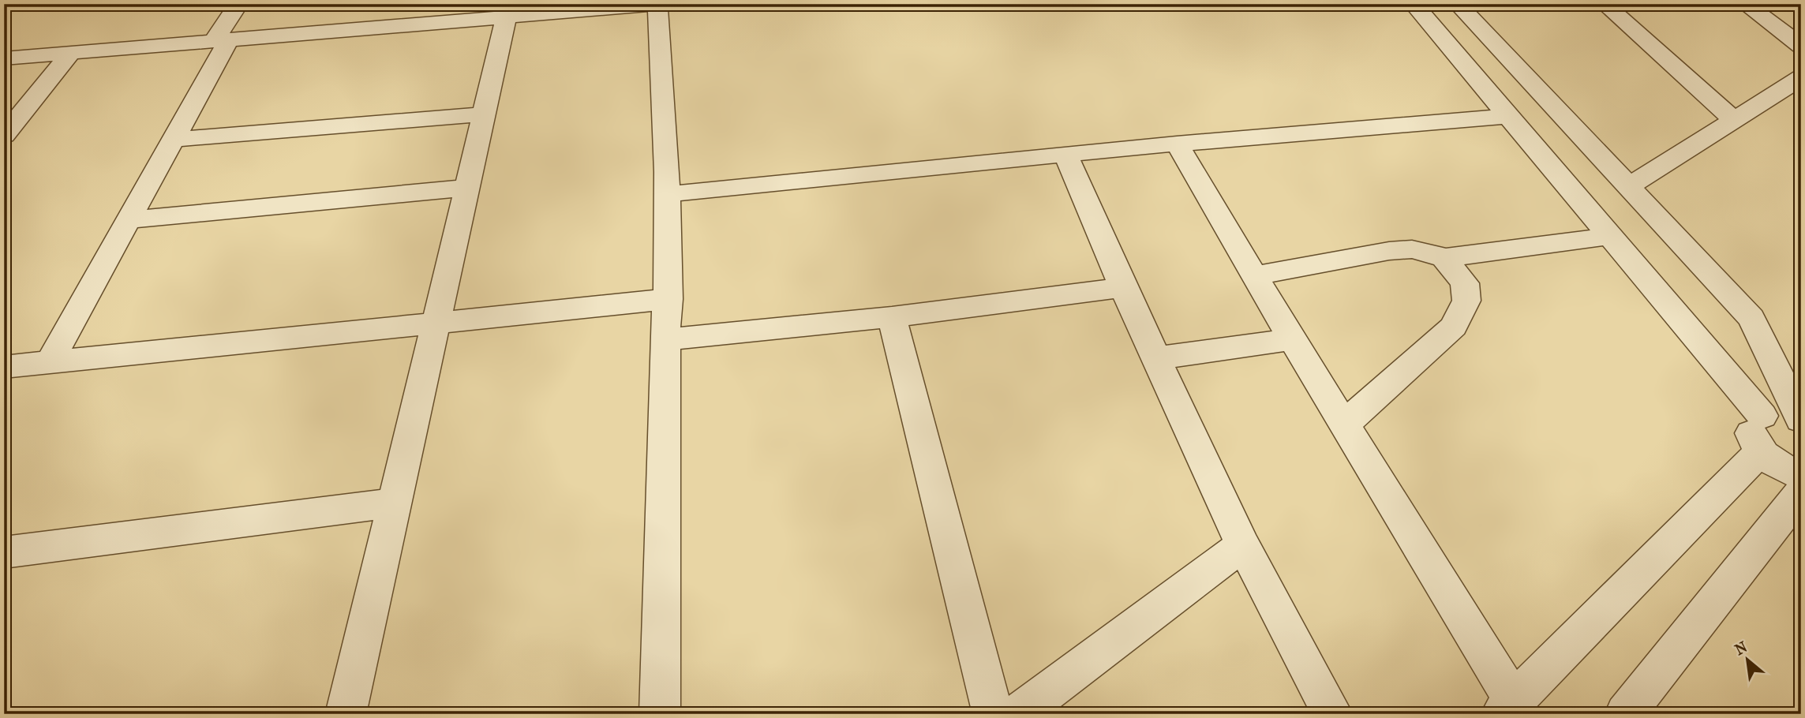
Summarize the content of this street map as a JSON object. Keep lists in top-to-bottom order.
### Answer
{
  "north": "top left"
}
